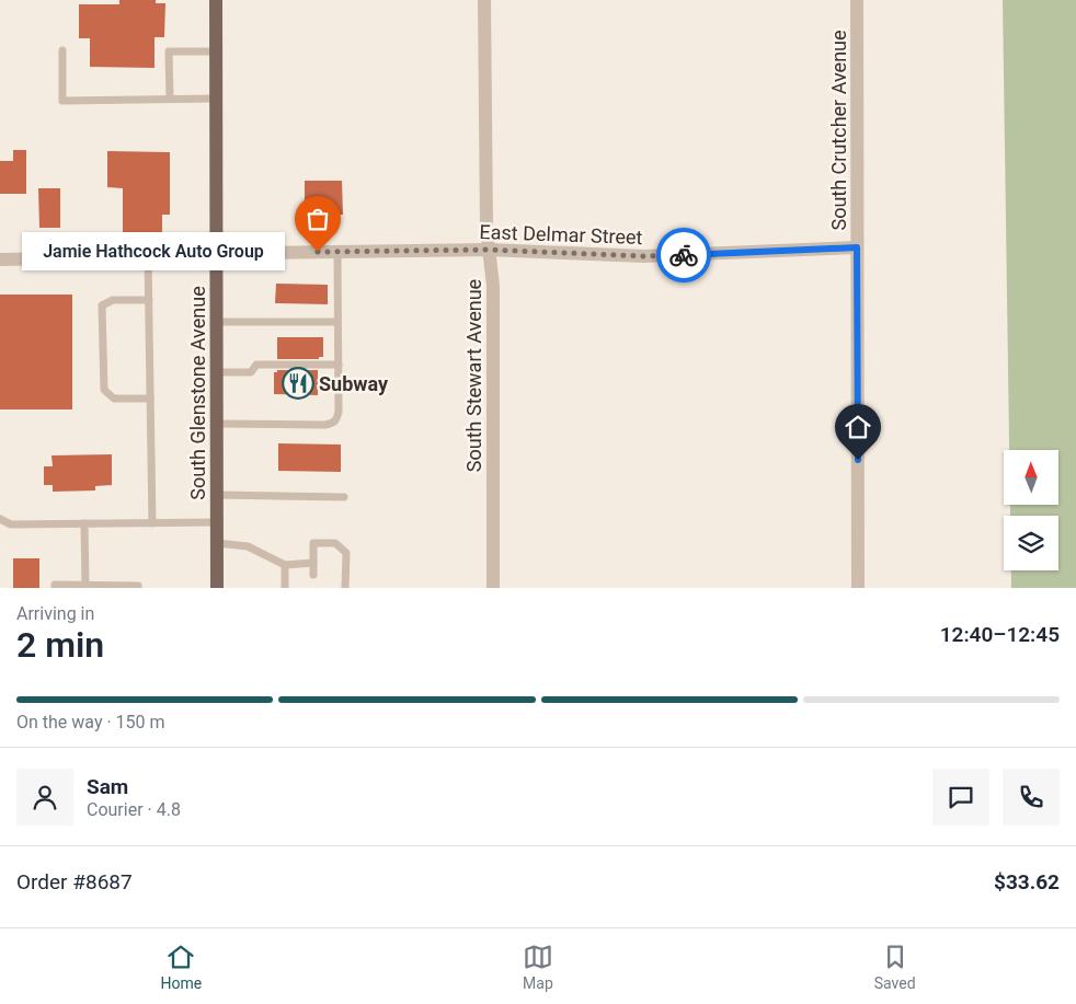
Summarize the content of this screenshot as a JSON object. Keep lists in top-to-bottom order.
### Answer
{
  "streets": {
    "main road": ["South Glenstone Avenue"],
    "street": ["South Crutcher Avenue", "East Delmar Street", "South Stewart Avenue"]
  },
  "crossings": [
    ["South Crutcher Avenue", "East Delmar Street"],
    ["East Delmar Street", "South Stewart Avenue"],
    ["East Delmar Street", "South Glenstone Avenue"]
  ],
  "places": {
    "other": ["Jamie Hathcock Auto Group"],
    "restaurant": ["Subway"]
  },
  "north": "top",
  "page": {
    "bubble": "Jamie Hathcock Auto Group",
    "heading": ["2 min", "Arriving in", "12:40–12:45"],
    "panel": [
      "Sam",
      "Courier · 4.8",
      "Order #8687",
      "$33.62"
    ],
    "bar": "On the way · 150 m",
    "tabs": ["Home", "Map", "Saved"]
  }
}
